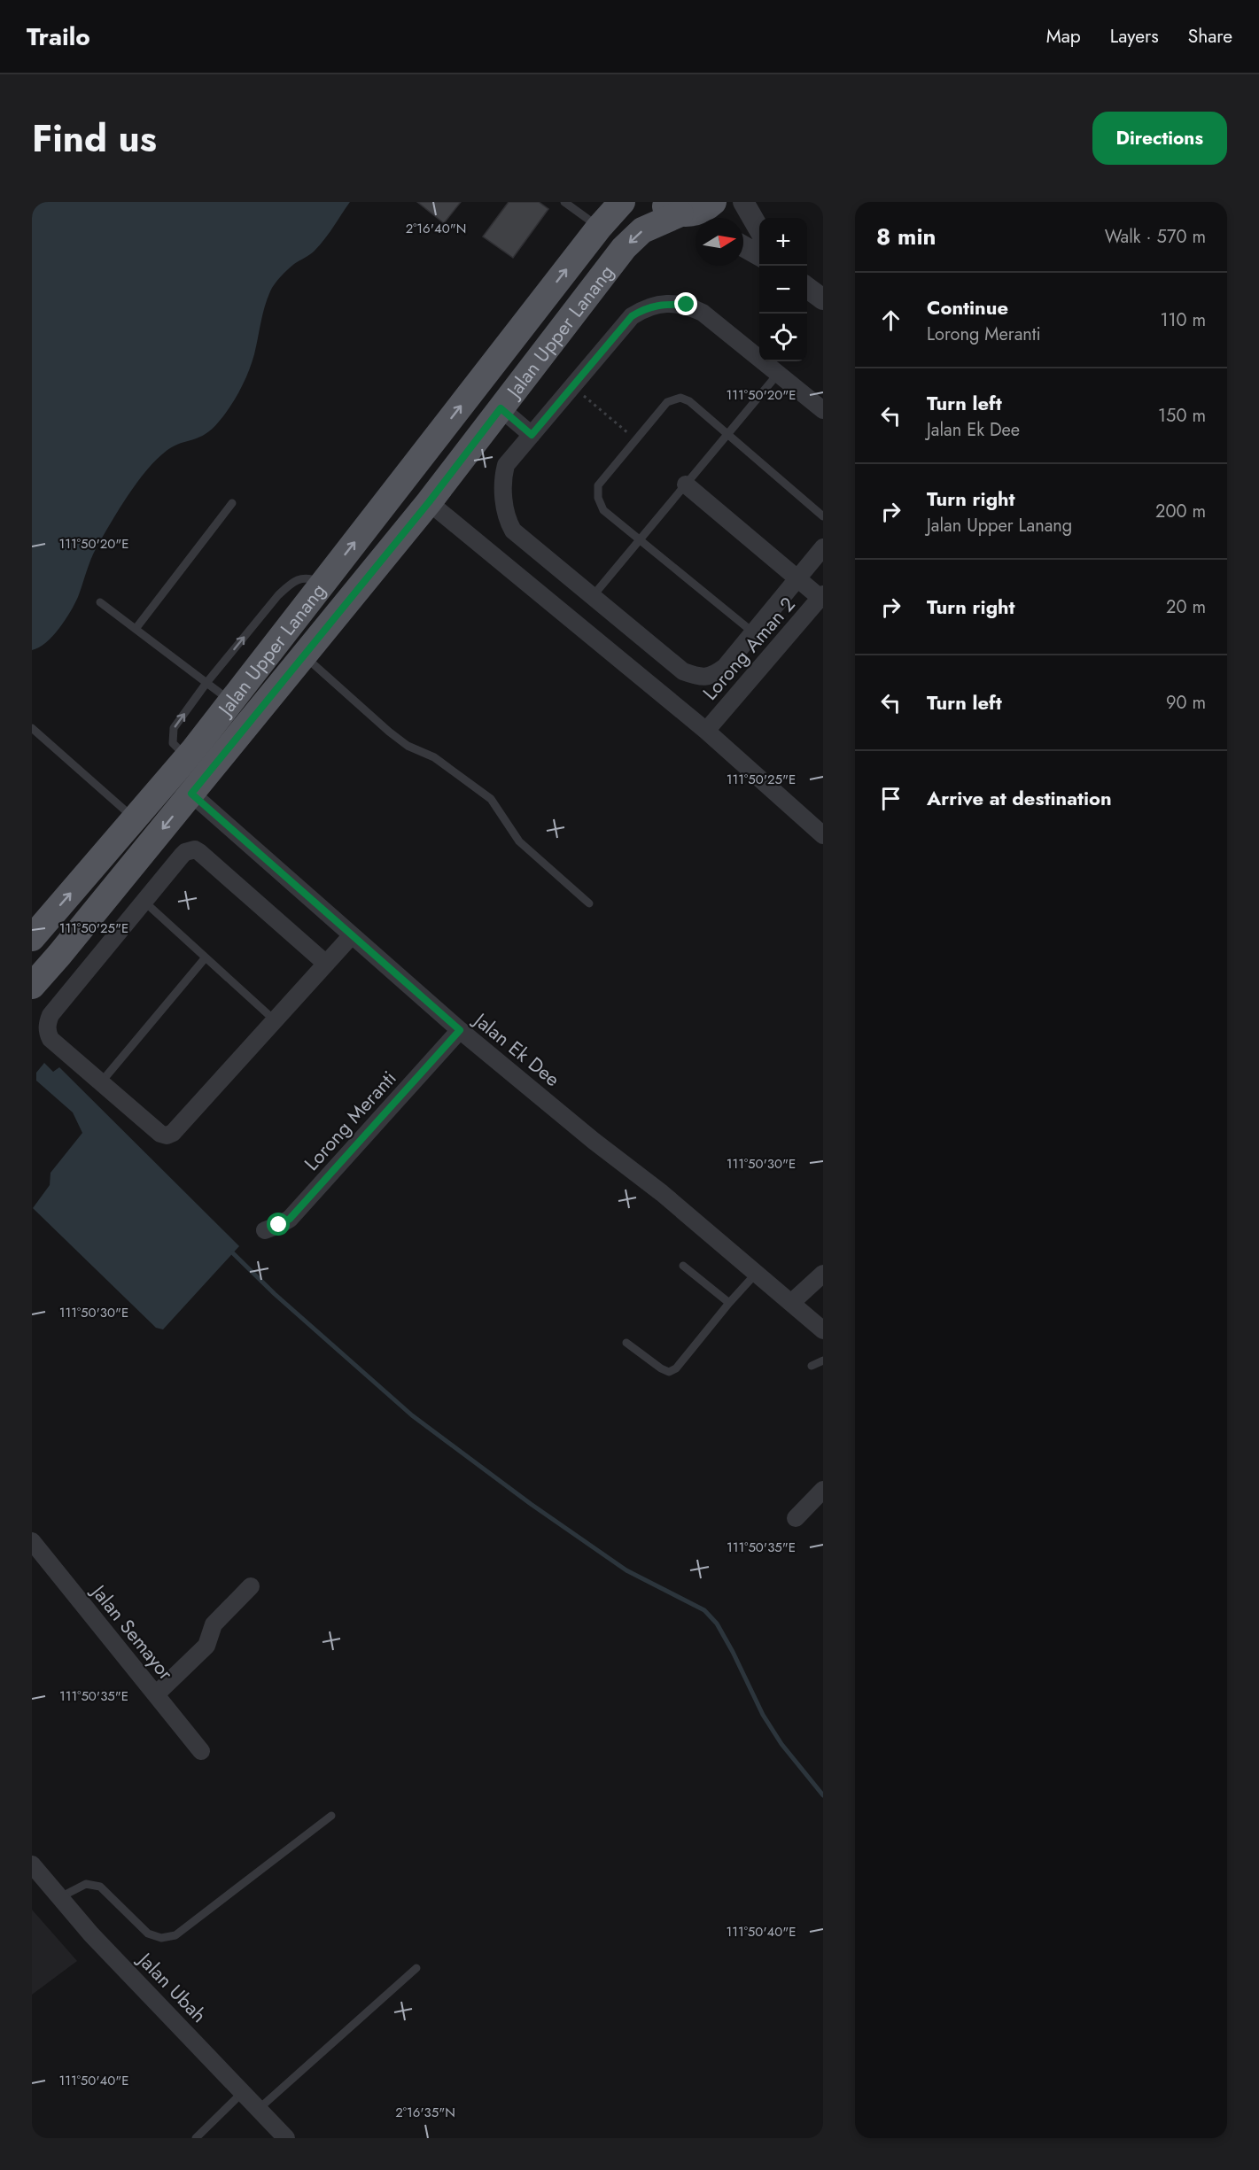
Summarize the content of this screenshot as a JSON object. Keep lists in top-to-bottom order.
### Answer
{
  "streets": {
    "main road": ["Jalan Upper Lanang"],
    "street": [
      "Lorong Aman 2",
      "Jalan Ek Dee",
      "Lorong Meranti",
      "Jalan Semayor",
      "Jalan Ubah"
    ]
  },
  "crossings": [
    ["Jalan Upper Lanang", "Jalan Ek Dee"],
    ["Jalan Ek Dee", "Lorong Meranti"]
  ],
  "north": "right",
  "page": {
    "header": "Trailo",
    "nav": ["Map", "Layers", "Share"],
    "title": "Find us",
    "buttons": "Directions",
    "heading": ["8 min", "Walk · 570 m"],
    "map_buttons": ["+", "−"],
    "list": [
      ["Continue", "Lorong Meranti", "110 m"],
      ["Turn left", "Jalan Ek Dee", "150 m"],
      ["Turn right", "Jalan Upper Lanang", "200 m"],
      ["Turn right", "20 m"],
      ["Turn left", "90 m"],
      "Arrive at destination"
    ]
  },
  "coordinates": [
    "2°16'40\"N",
    "111°50'20\"E",
    "111°50'25\"E",
    "111°50'30\"E",
    "111°50'35\"E",
    "111°50'40\"E",
    "2°16'35\"N"
  ]
}
